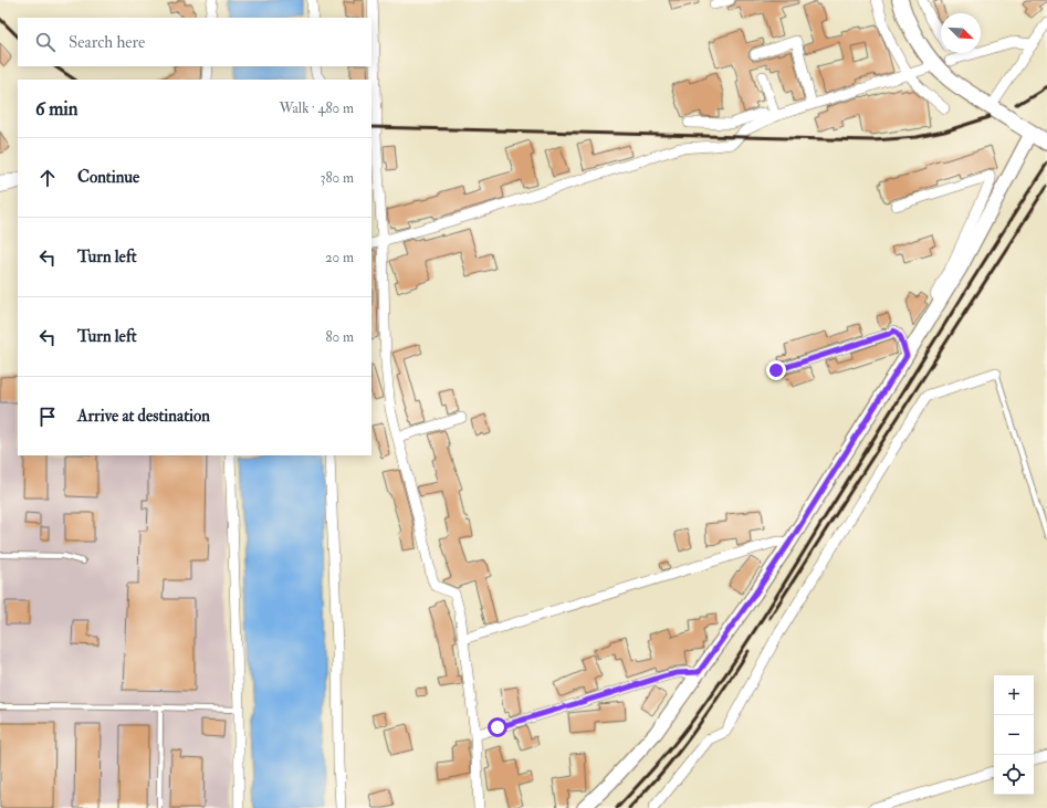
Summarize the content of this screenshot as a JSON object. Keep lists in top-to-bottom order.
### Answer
{
  "north": "bottom right",
  "page": {
    "search": "Search here",
    "heading": ["6 min", "Walk · 480 m"],
    "list": [
      ["Continue", "380 m"],
      ["Turn left", "20 m"],
      ["Turn left", "80 m"],
      "Arrive at destination"
    ],
    "map_buttons": ["+", "−"]
  }
}
